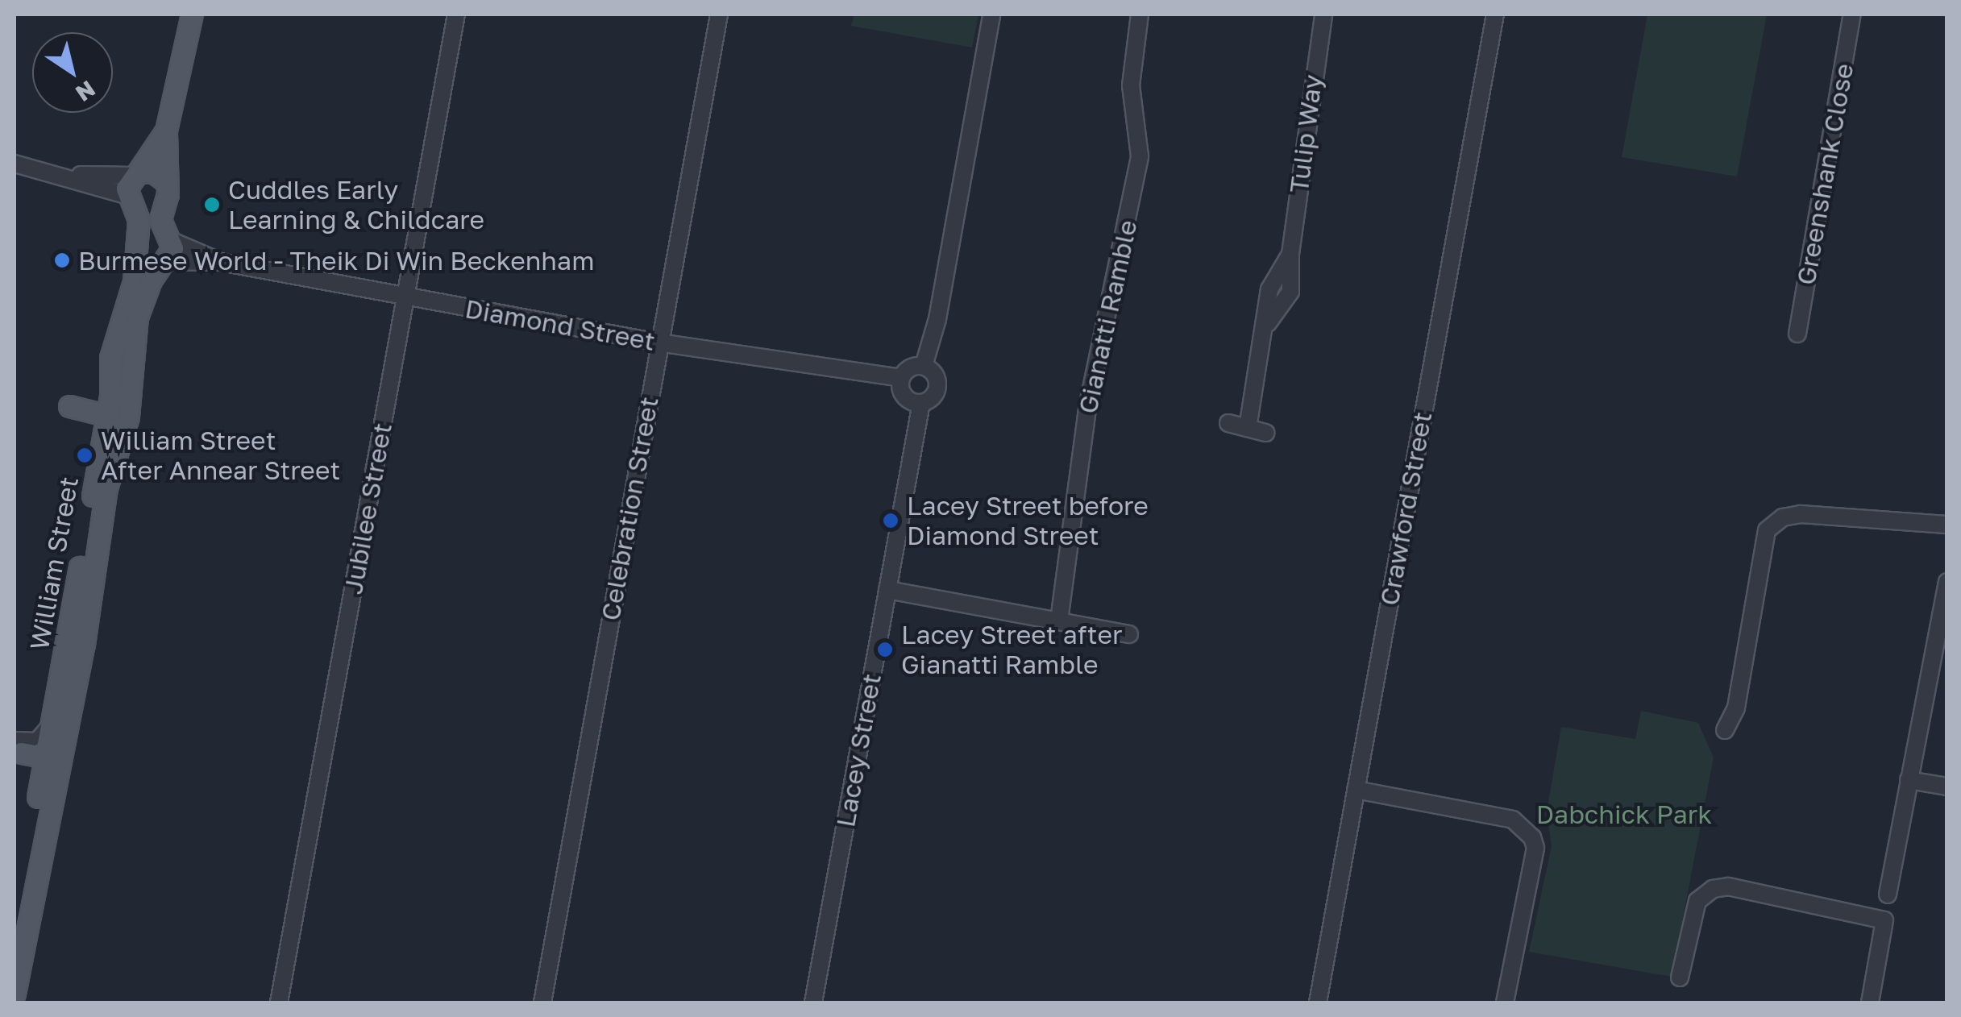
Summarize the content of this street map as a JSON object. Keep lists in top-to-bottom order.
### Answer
{
  "streets": {
    "main road": ["William Street"],
    "street": [
      "Tulip Way",
      "Greenshank Close",
      "Gianatti Ramble",
      "Diamond Street",
      "Jubilee Street",
      "Celebration Street",
      "Crawford Street",
      "Lacey Street"
    ]
  },
  "crossings": [
    ["Diamond Street", "Jubilee Street"],
    ["Diamond Street", "Celebration Street"],
    ["Diamond Street", "William Street"],
    ["Diamond Street", "Lacey Street"]
  ],
  "parks": ["Dabchick Park"],
  "places": [
    "Cuddles Early Learning & Childcare",
    "Burmese World - Theik Di Win Beckenham",
    "William Street After Annear Street",
    "Lacey Street before Diamond Street",
    "Lacey Street after Gianatti Ramble"
  ],
  "north": "bottom right"
}
